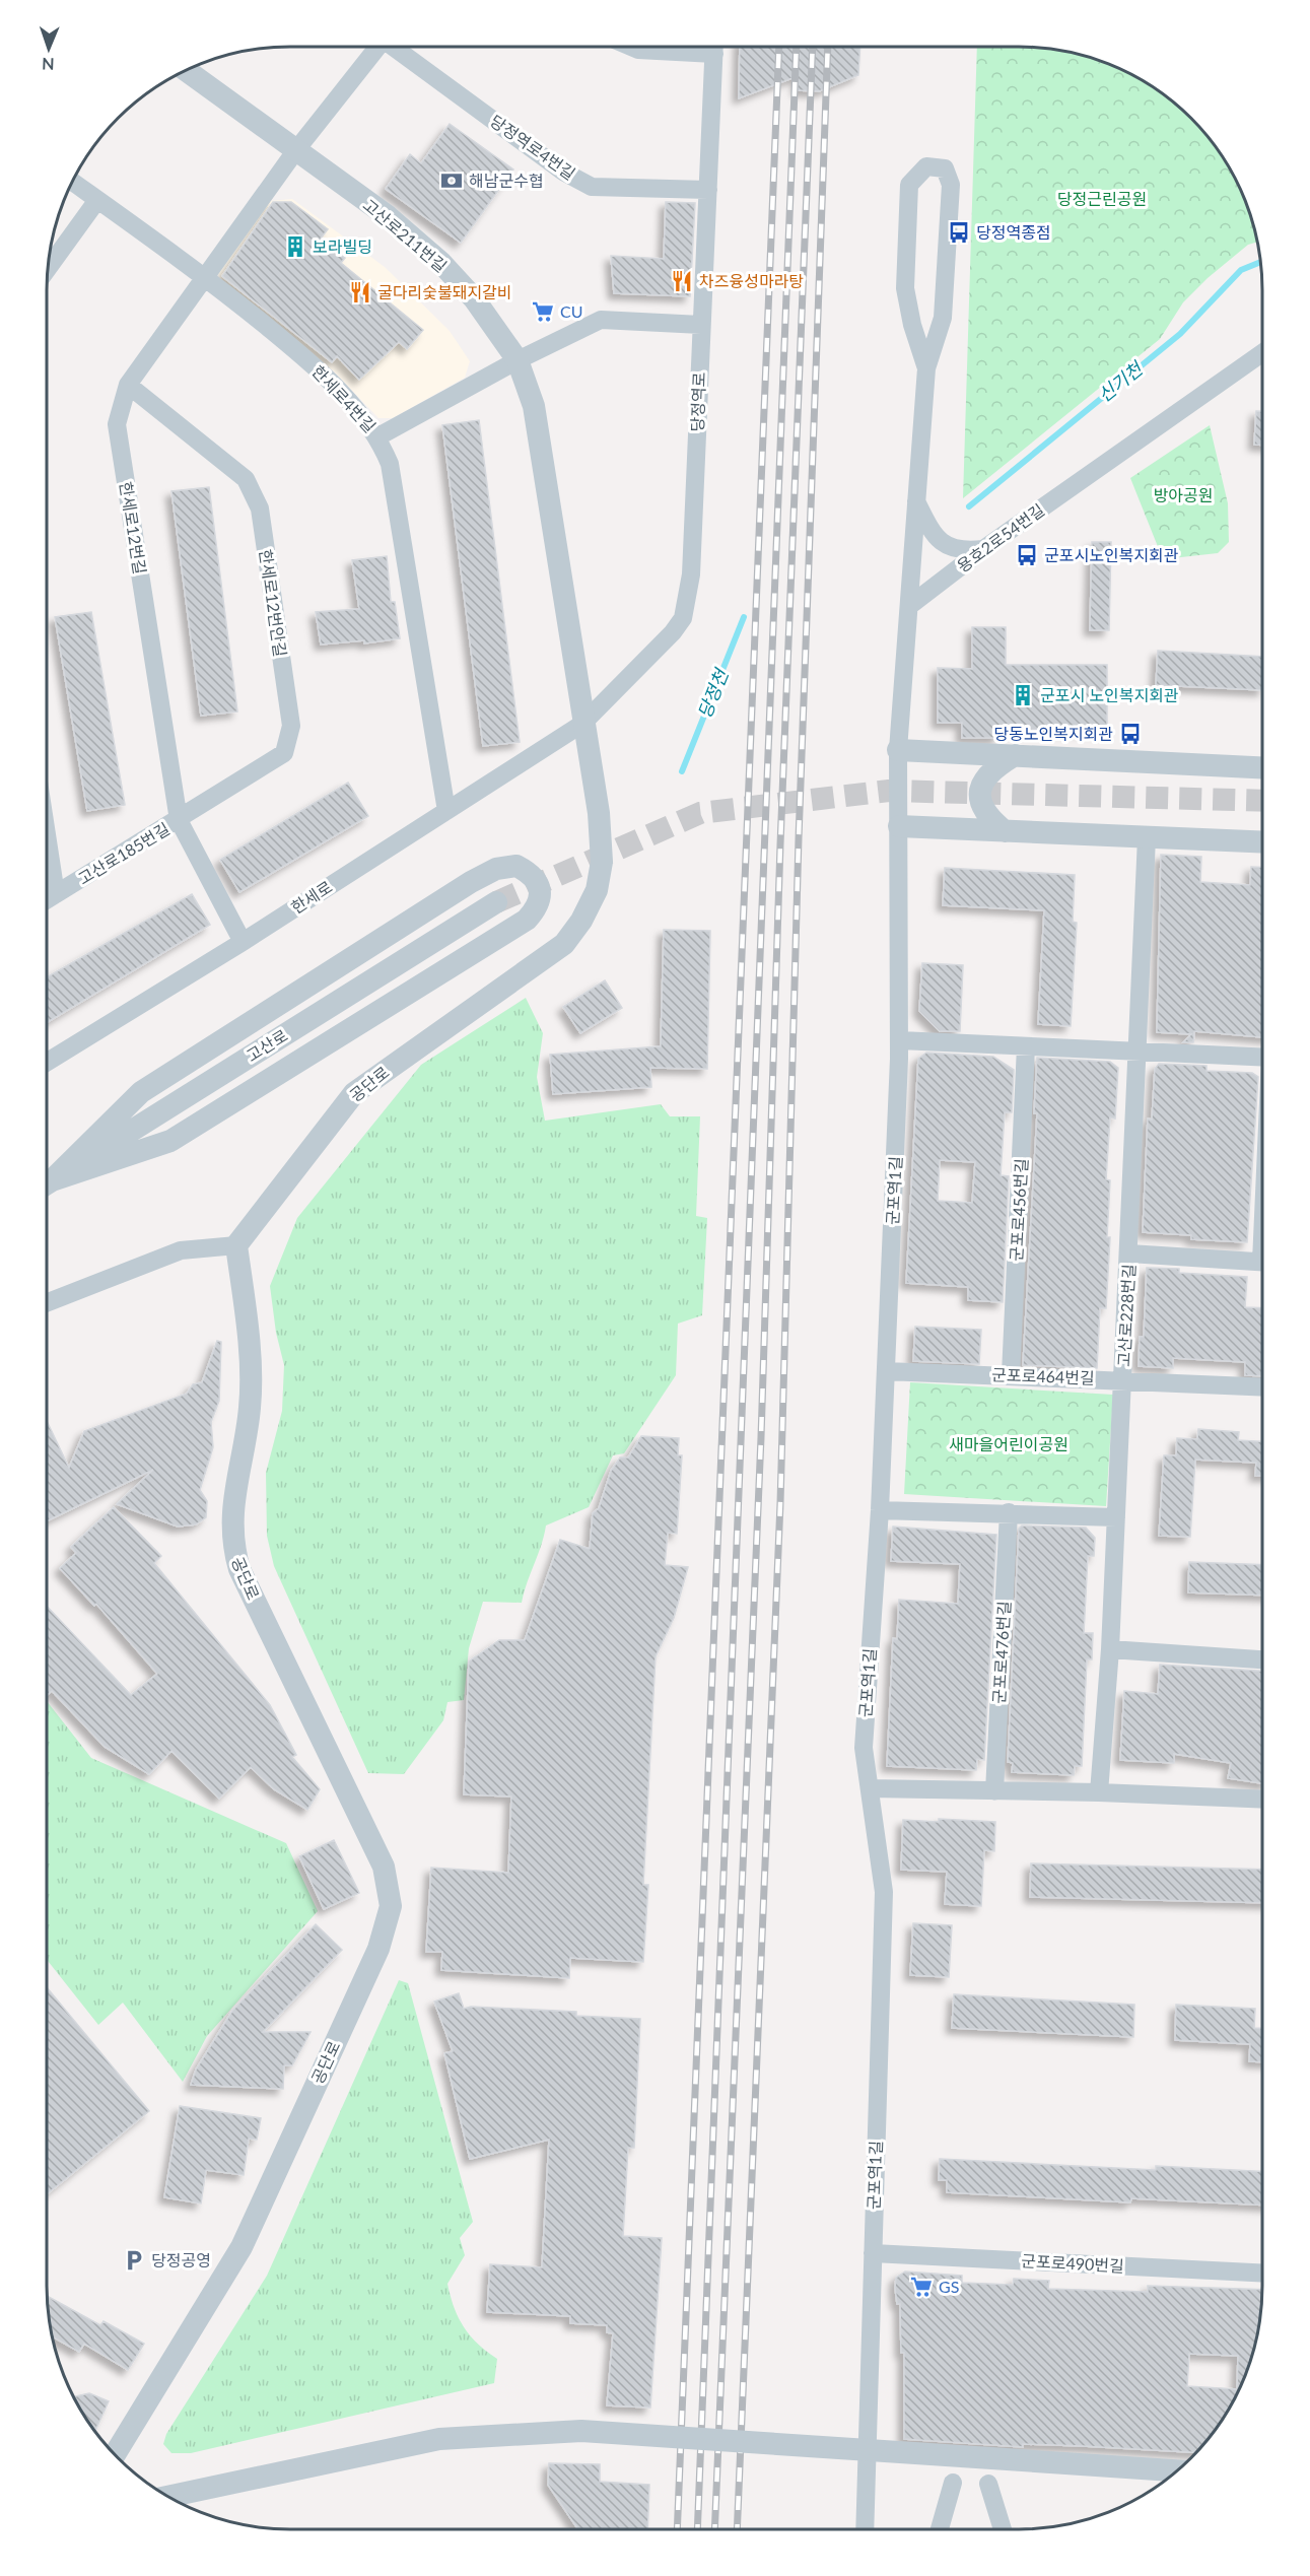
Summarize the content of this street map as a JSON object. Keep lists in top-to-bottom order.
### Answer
{
  "streets": {
    "street": [
      "당정역로4번길",
      "고산로211번길",
      "한세로4번길",
      "당정역로",
      "한세로12번길",
      "용호2로54번길",
      "한세로12번안길",
      "고산로185번길",
      "한세로",
      "고산로",
      "공단로",
      "군포역1길",
      "군포로456번길",
      "고산로228번길",
      "군포로464번길",
      "군포로476번길",
      "군포로490번길"
    ]
  },
  "crossings": [
    ["당정역로4번길", "당정역로"],
    ["고산로211번길", "당정역로"],
    ["고산로211번길", "한세로12번길"],
    ["고산로211번길", "한세로"],
    ["고산로211번길", "공단로"],
    ["한세로4번길", "한세로12번길"],
    ["한세로4번길", "한세로"],
    ["당정역로", "한세로"],
    ["당정역로", "공단로"],
    ["한세로12번길", "한세로12번안길"],
    ["한세로12번길", "고산로185번길"],
    ["한세로12번길", "한세로"],
    ["한세로12번안길", "고산로185번길"],
    ["한세로", "공단로"],
    ["군포역1길", "군포로464번길"],
    ["군포역1길", "군포로490번길"],
    ["군포로456번길", "군포로464번길"],
    ["고산로228번길", "군포로464번길"]
  ],
  "water": ["신기천", "당정천"],
  "parks": ["당정근린공원", "방아공원", "새마을어린이공원"],
  "places": {
    "bank": ["해남군수협"],
    "bus stop": ["당정역종점", "군포시노인복지회관", "당동노인복지회관"],
    "building": ["보라빌딩", "군포시 노인복지회관"],
    "restaurant": ["차즈융성마라탕", "굴다리숯불돼지갈비"],
    "supermarket": ["CU", "GS"],
    "parking": ["당정공영"]
  },
  "north": "bottom"
}
